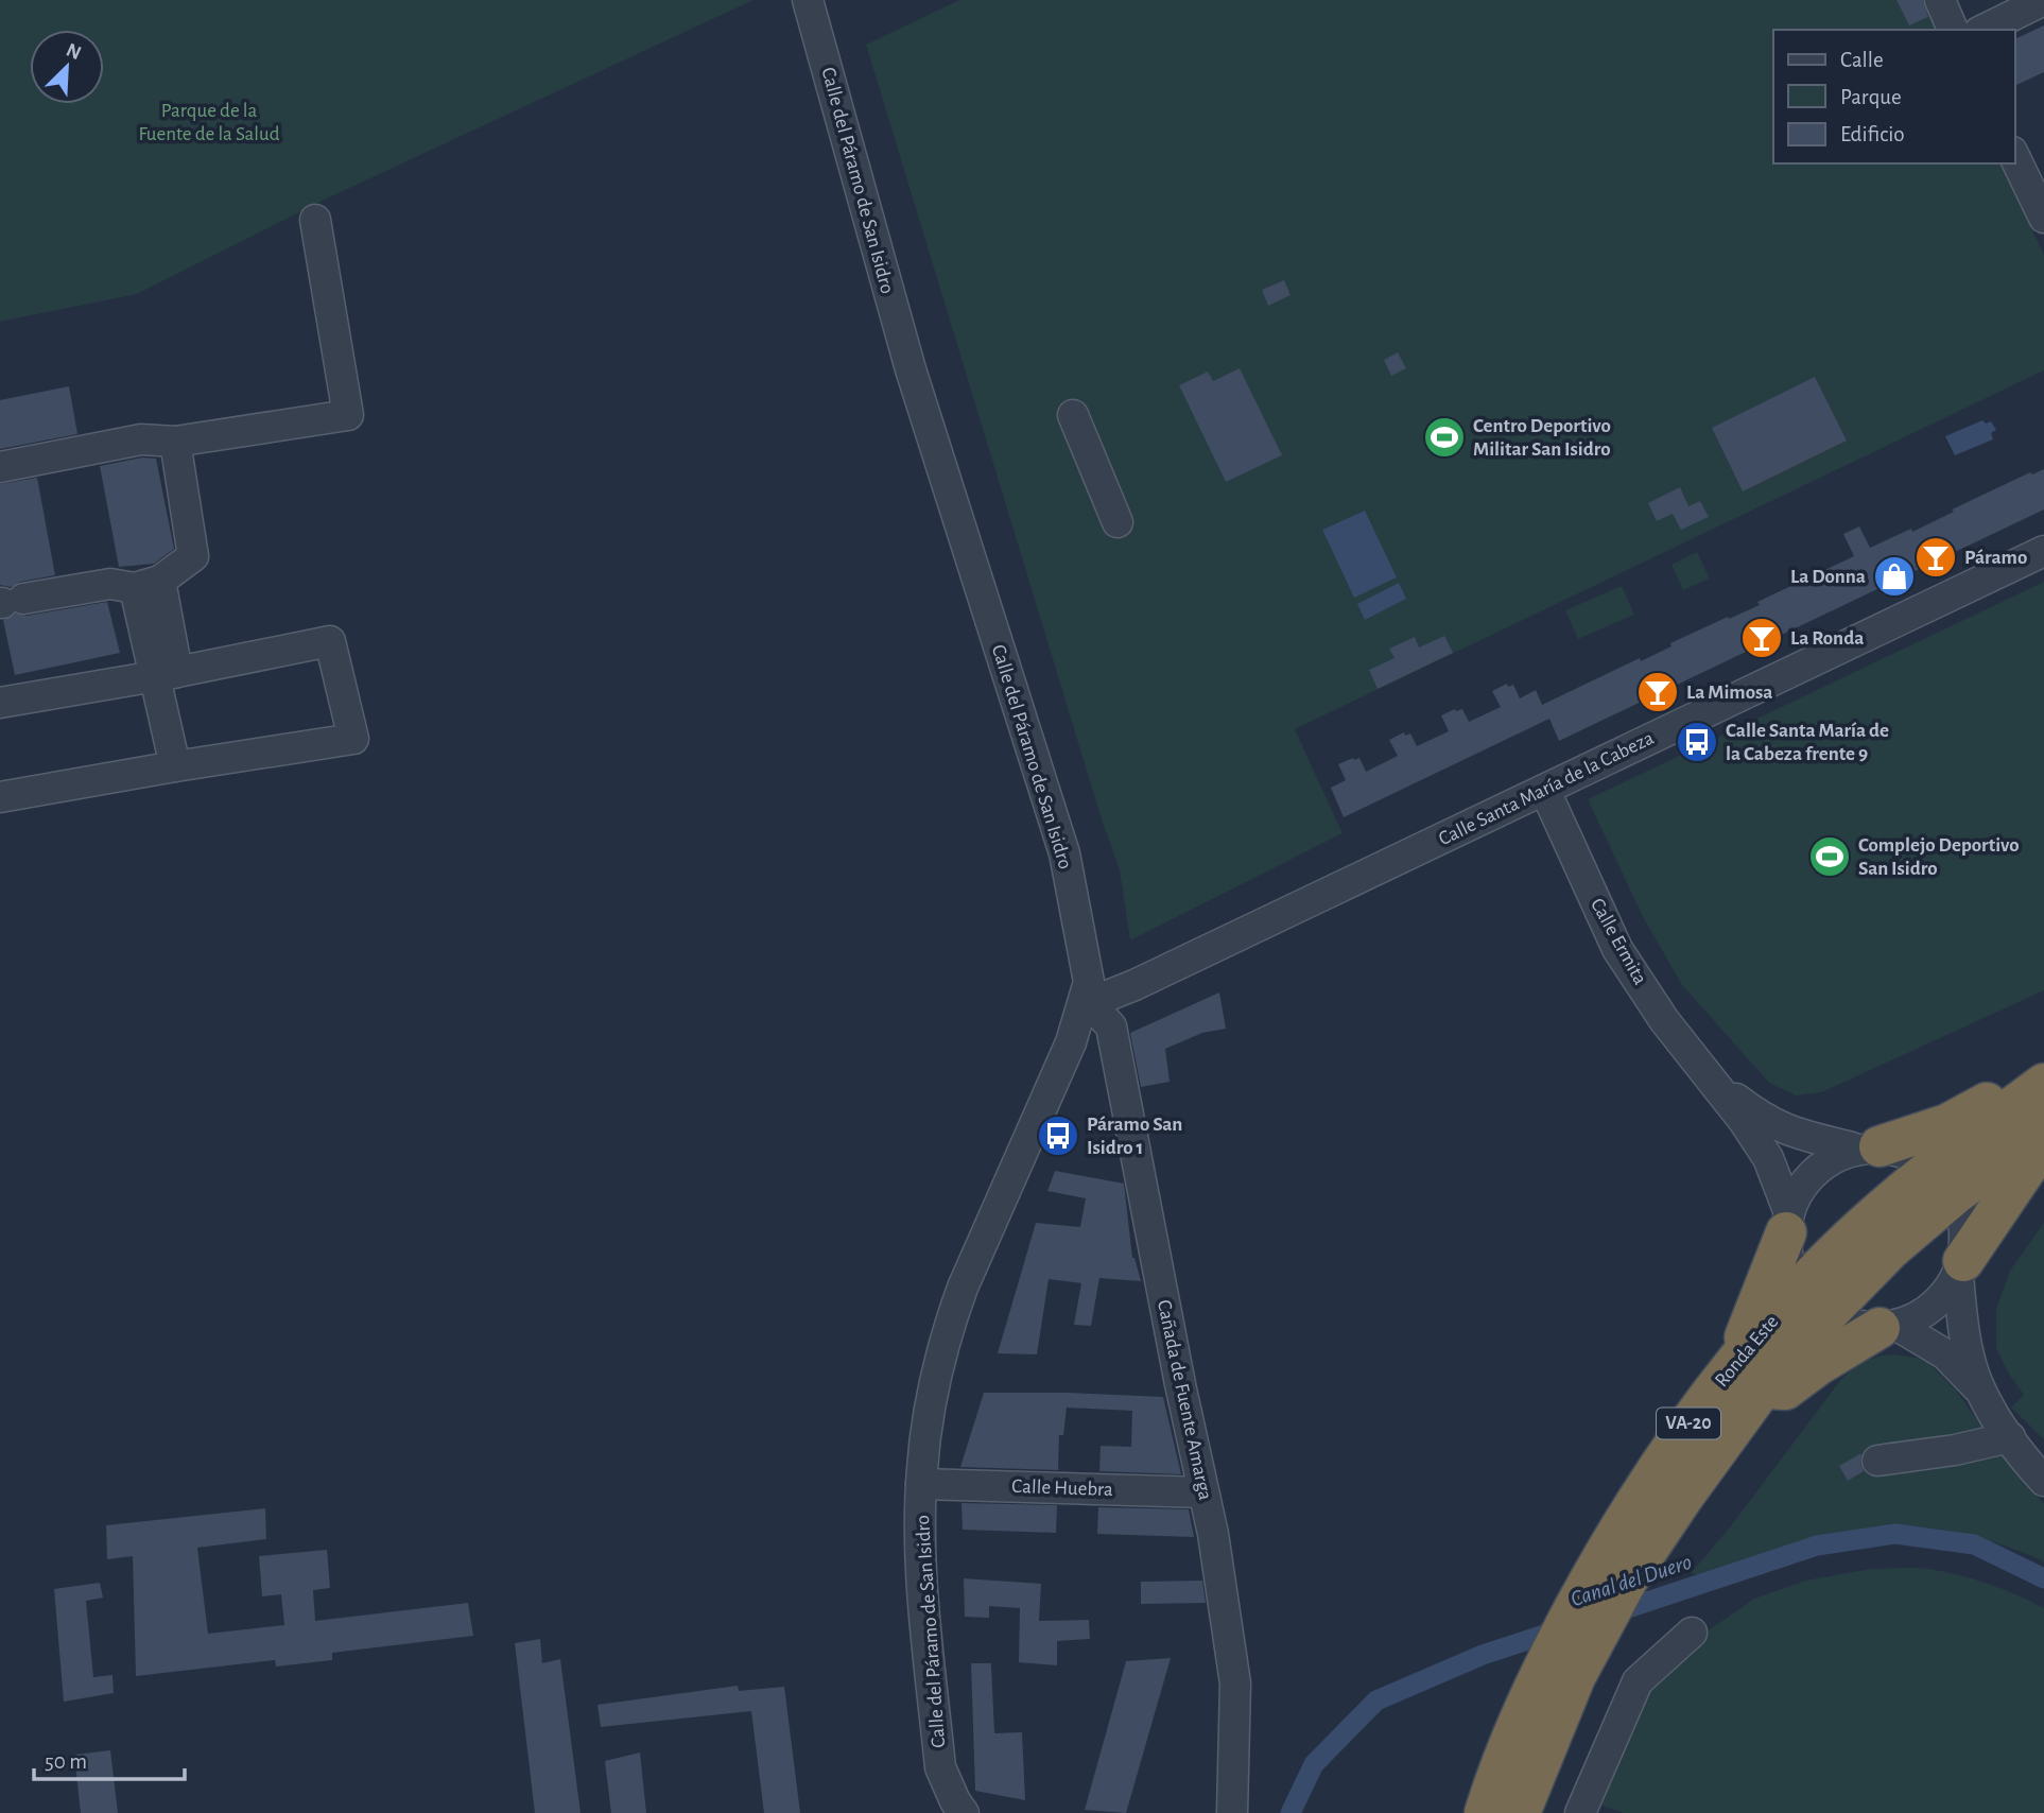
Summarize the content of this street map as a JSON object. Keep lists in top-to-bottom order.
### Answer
{
  "streets": {
    "highway": ["Ronda Este", "VA-20"],
    "street": [
      "Calle del Páramo de San Isidro",
      "Calle Santa María de la Cabeza",
      "Calle Ermita",
      "Cañada de Fuente Amarga",
      "Calle Huebra"
    ]
  },
  "crossings": [
    ["Calle del Páramo de San Isidro", "Calle Santa María de la Cabeza"],
    ["Calle del Páramo de San Isidro", "Cañada de Fuente Amarga"],
    ["Calle del Páramo de San Isidro", "Calle Huebra"],
    ["Calle Santa María de la Cabeza", "Calle Ermita"],
    ["Calle Santa María de la Cabeza", "Cañada de Fuente Amarga"],
    ["Calle Ermita", "Ronda Este"],
    ["Cañada de Fuente Amarga", "Calle Huebra"]
  ],
  "water": ["Canal del Duero"],
  "parks": ["Parque de la Fuente de la Salud"],
  "places": {
    "sports": ["Centro Deportivo Militar San Isidro", "Complejo Deportivo San Isidro"],
    "bar": ["Páramo", "La Ronda", "La Mimosa"],
    "shop": ["La Donna"],
    "bus stop": ["Calle Santa María de la Cabeza frente 9", "Páramo San Isidro 1"]
  },
  "legend": ["Calle", "Parque", "Edificio"],
  "scale_bar": "50 m",
  "north": "top right"
}
